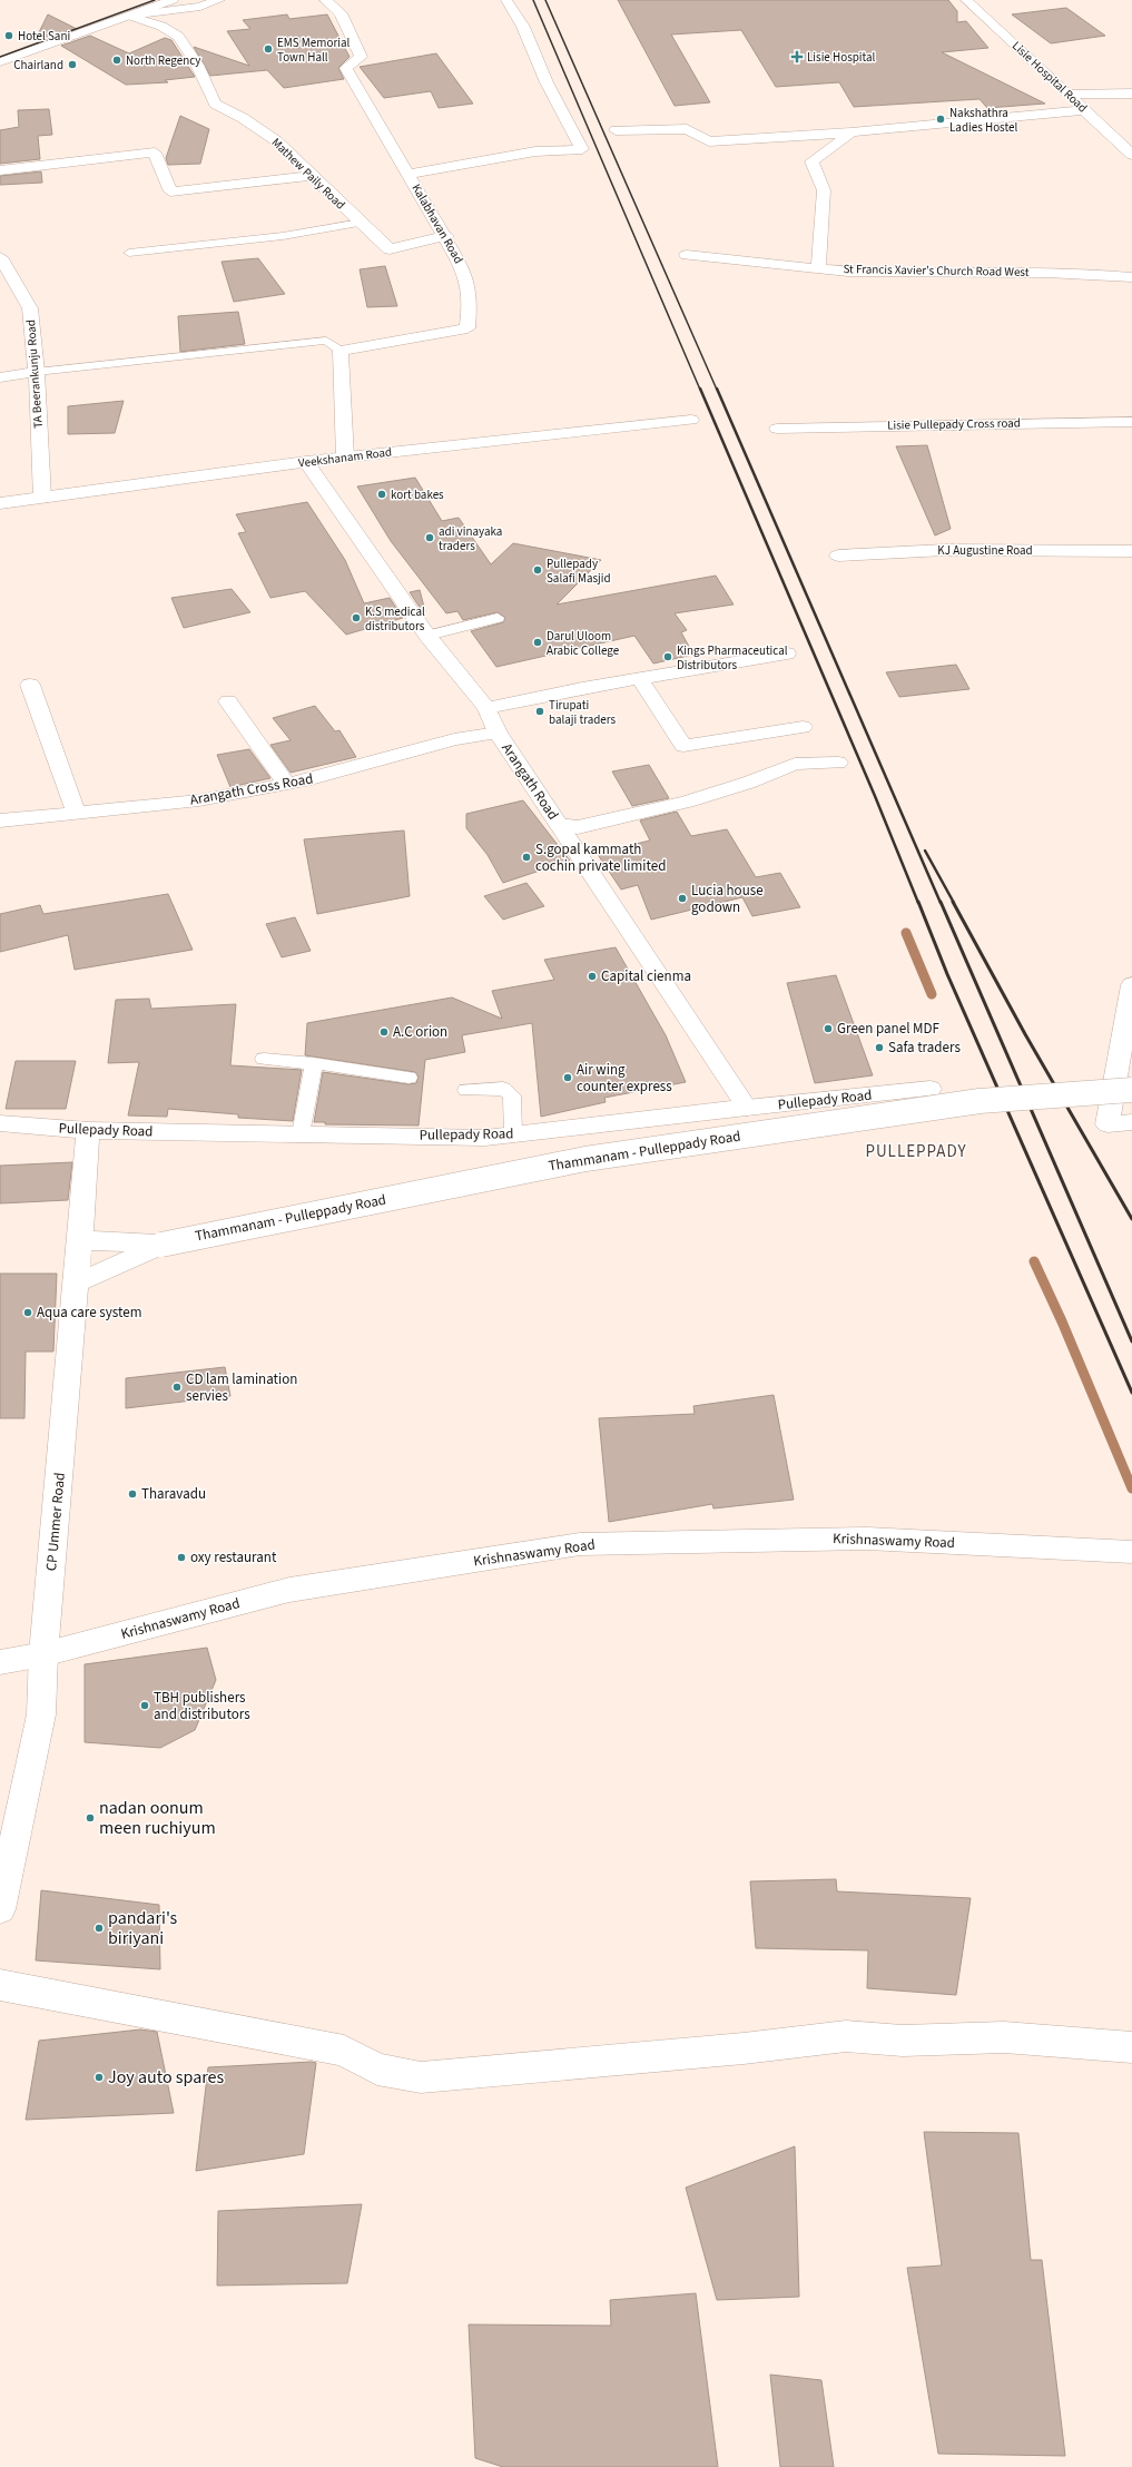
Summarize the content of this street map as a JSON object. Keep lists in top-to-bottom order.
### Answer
{
  "streets": {
    "street": [
      "Lisie Hospital Road",
      "Mathew Paily Road",
      "Kalabhavan Road",
      "St Francis Xavier's Church Road West",
      "TA Beerankunju Road",
      "Lisie Pullepady Cross road",
      "Veekshanam Road",
      "KJ Augustine Road",
      "Arangath Road",
      "Arangath Cross Road",
      "Pullepady Road",
      "Thammanam - Pulleppady Road",
      "CP Ummer Road",
      "Krishnaswamy Road"
    ]
  },
  "crossings": [
    ["Mathew Paily Road", "Kalabhavan Road"],
    ["TA Beerankunju Road", "Veekshanam Road"],
    ["Veekshanam Road", "Arangath Road"],
    ["Arangath Road", "Arangath Cross Road"],
    ["Arangath Road", "Pullepady Road"],
    ["Pullepady Road", "CP Ummer Road"],
    ["CP Ummer Road", "Krishnaswamy Road"]
  ],
  "districts": ["PULLEPPADY"],
  "places": {
    "other": [
      "Hotel Sani",
      "EMS Memorial Town Hall",
      "North Regency",
      "Chairland",
      "Nakshathra Ladies Hostel",
      "kort bakes",
      "adi vinayaka traders",
      "Pullepady Salafi Masjid",
      "K.S medical distributors",
      "Darul Uloom Arabic College",
      "Kings Pharmaceutical Distributors",
      "Tirupati balaji traders",
      "S.gopal kammath cochin private limited",
      "Lucia house godown",
      "Capital cienma",
      "Green panel MDF",
      "A.C orion",
      "Safa traders",
      "Air wing counter express",
      "Aqua care system",
      "CD lam lamination servies",
      "Tharavadu",
      "oxy restaurant",
      "TBH publishers and distributors",
      "nadan oonum meen ruchiyum",
      "pandari's biriyani",
      "Joy auto spares"
    ],
    "health": ["Lisie Hospital"]
  }
}
